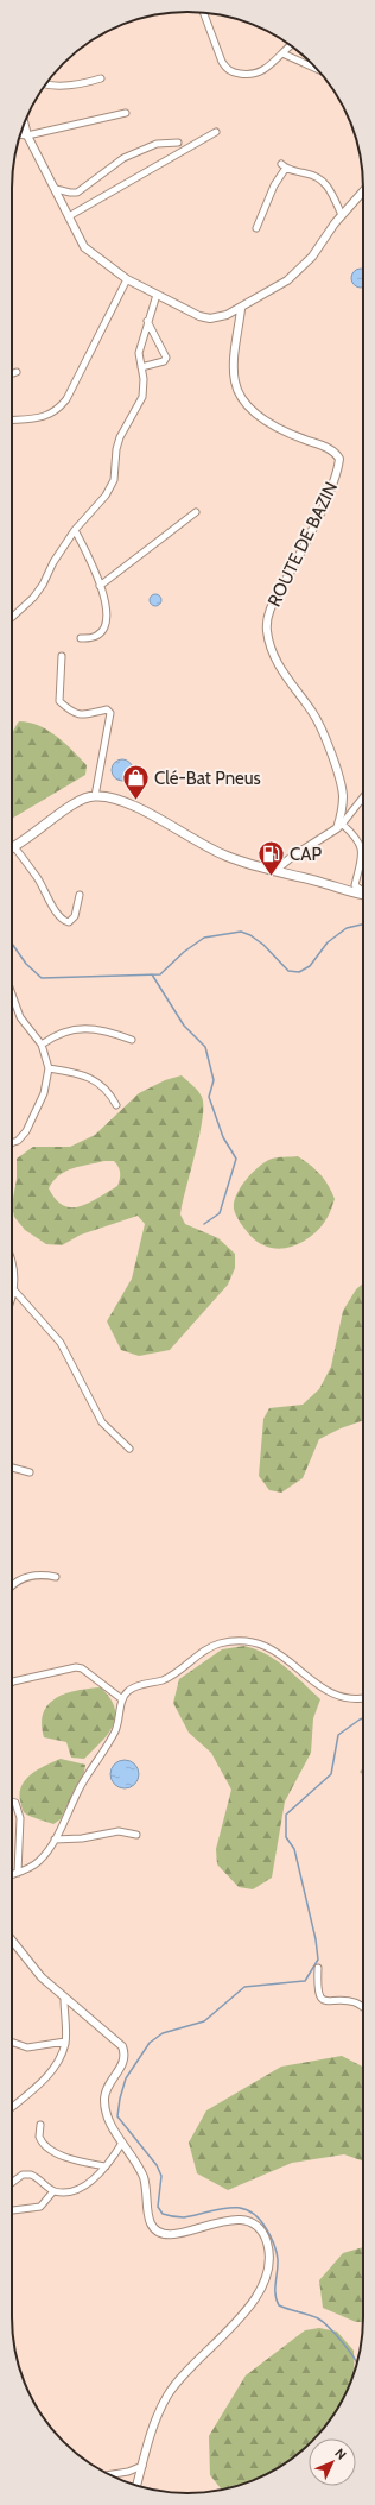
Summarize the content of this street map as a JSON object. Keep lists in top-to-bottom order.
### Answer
{
  "streets": {
    "street": ["ROUTE DE BAZIN"]
  },
  "places": {
    "shop": ["Clé-Bat Pneus"],
    "fuel station": ["CAP"]
  },
  "north": "top right"
}
